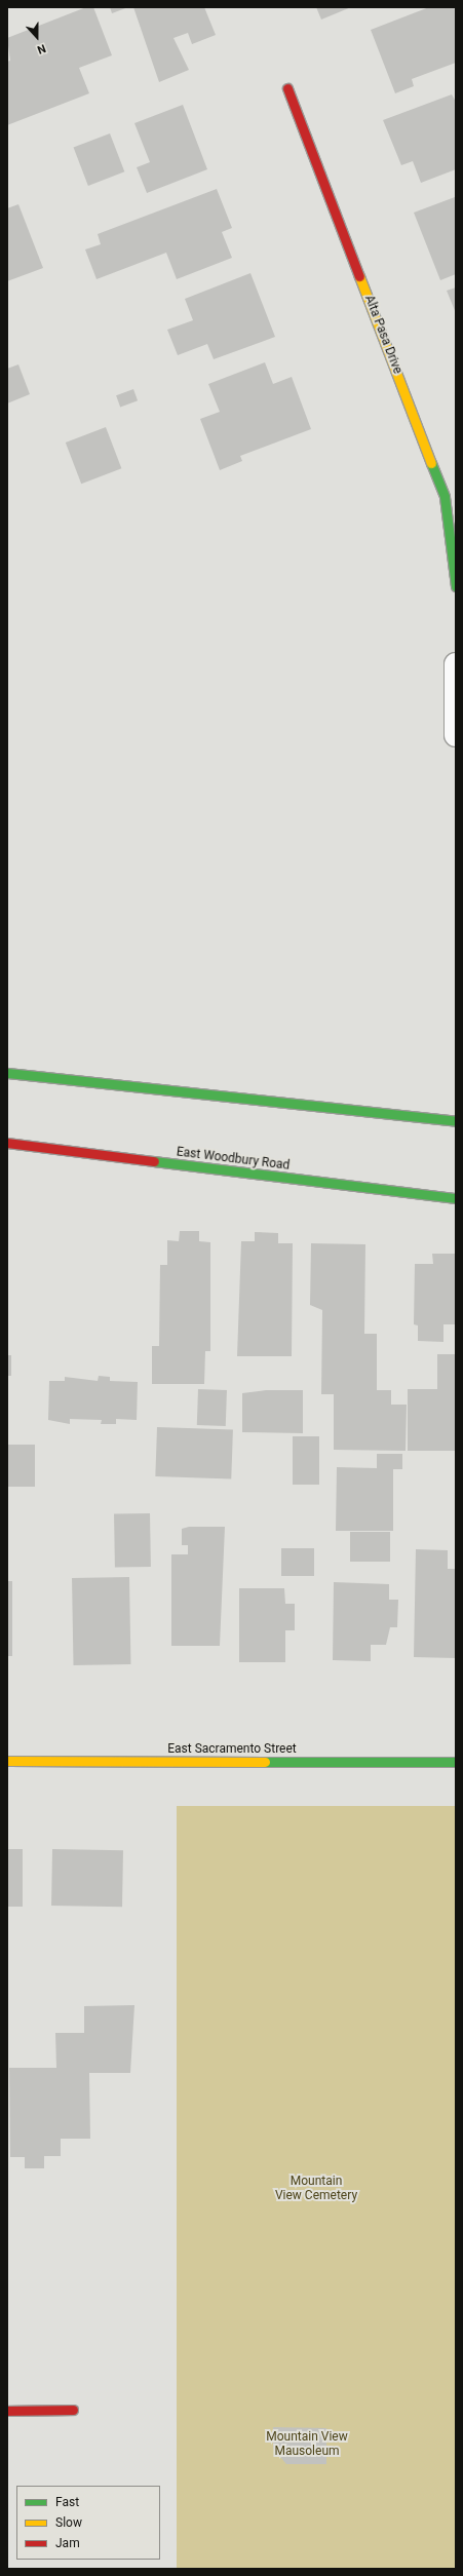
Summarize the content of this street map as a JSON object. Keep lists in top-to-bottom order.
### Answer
{
  "streets": {
    "street": ["Alta Pasa Drive", "East Woodbury Road", "East Sacramento Street"]
  },
  "parks": ["Mountain View Cemetery", "Mountain View Mausoleum"],
  "legend": ["Fast", "Slow", "Jam"],
  "north": "bottom"
}
